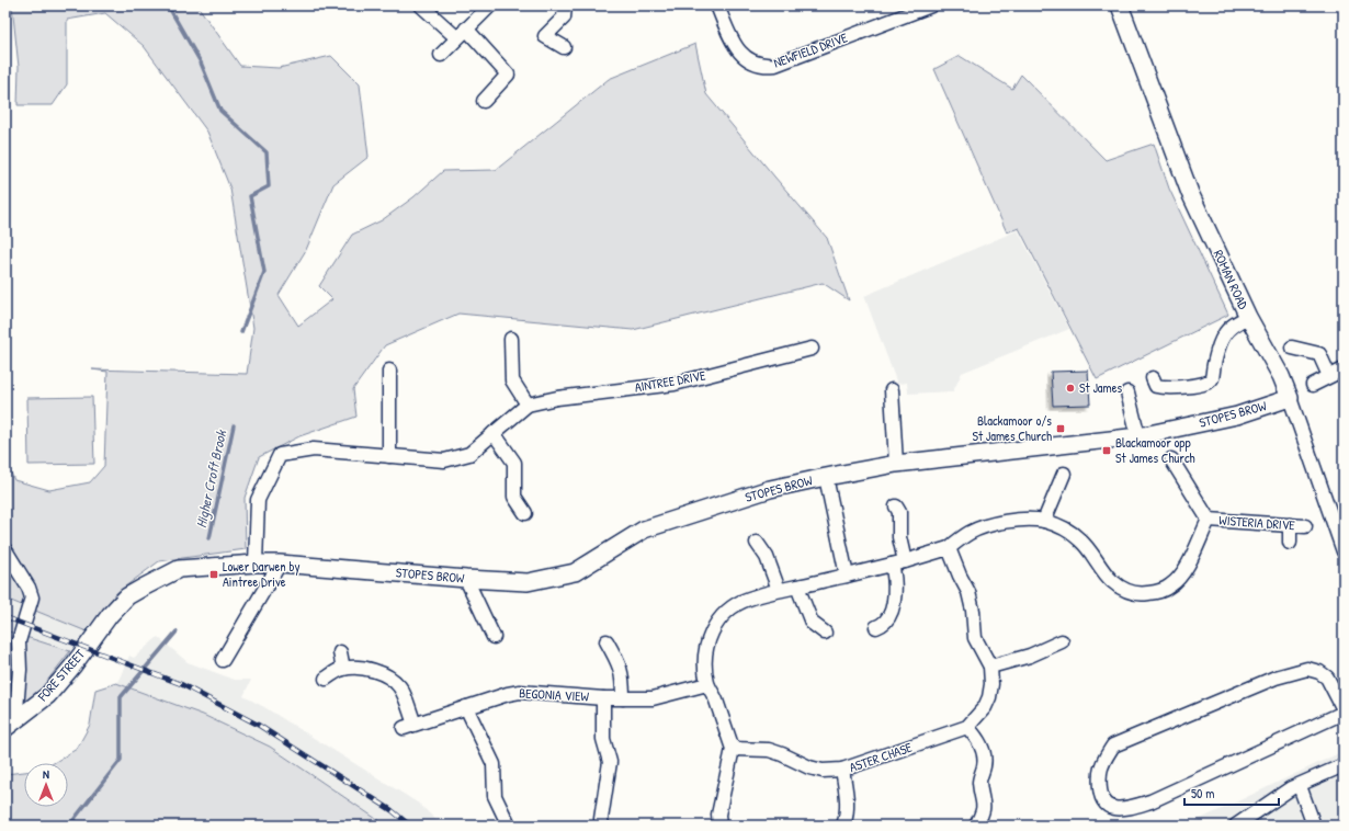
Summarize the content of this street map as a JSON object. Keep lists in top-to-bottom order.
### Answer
{
  "streets": {
    "main road": ["ROMAN ROAD", "STOPES BROW", "FORE STREET"],
    "street": [
      "NEWFIELD DRIVE",
      "AINTREE DRIVE",
      "WISTERIA DRIVE",
      "BEGONIA VIEW",
      "ASTER CHASE"
    ]
  },
  "crossings": [
    ["ROMAN ROAD", "STOPES BROW"],
    ["AINTREE DRIVE", "STOPES BROW"],
    ["AINTREE DRIVE", "FORE STREET"],
    ["STOPES BROW", "FORE STREET"]
  ],
  "water": ["Higher Croft Brook"],
  "places": {
    "other": ["St James"],
    "transit": ["Blackamoor o/s St James Church", "Blackamoor opp St James Church", "Lower Darwen by Aintree Drive"]
  },
  "scale_bar": "50 m",
  "north": "top"
}
